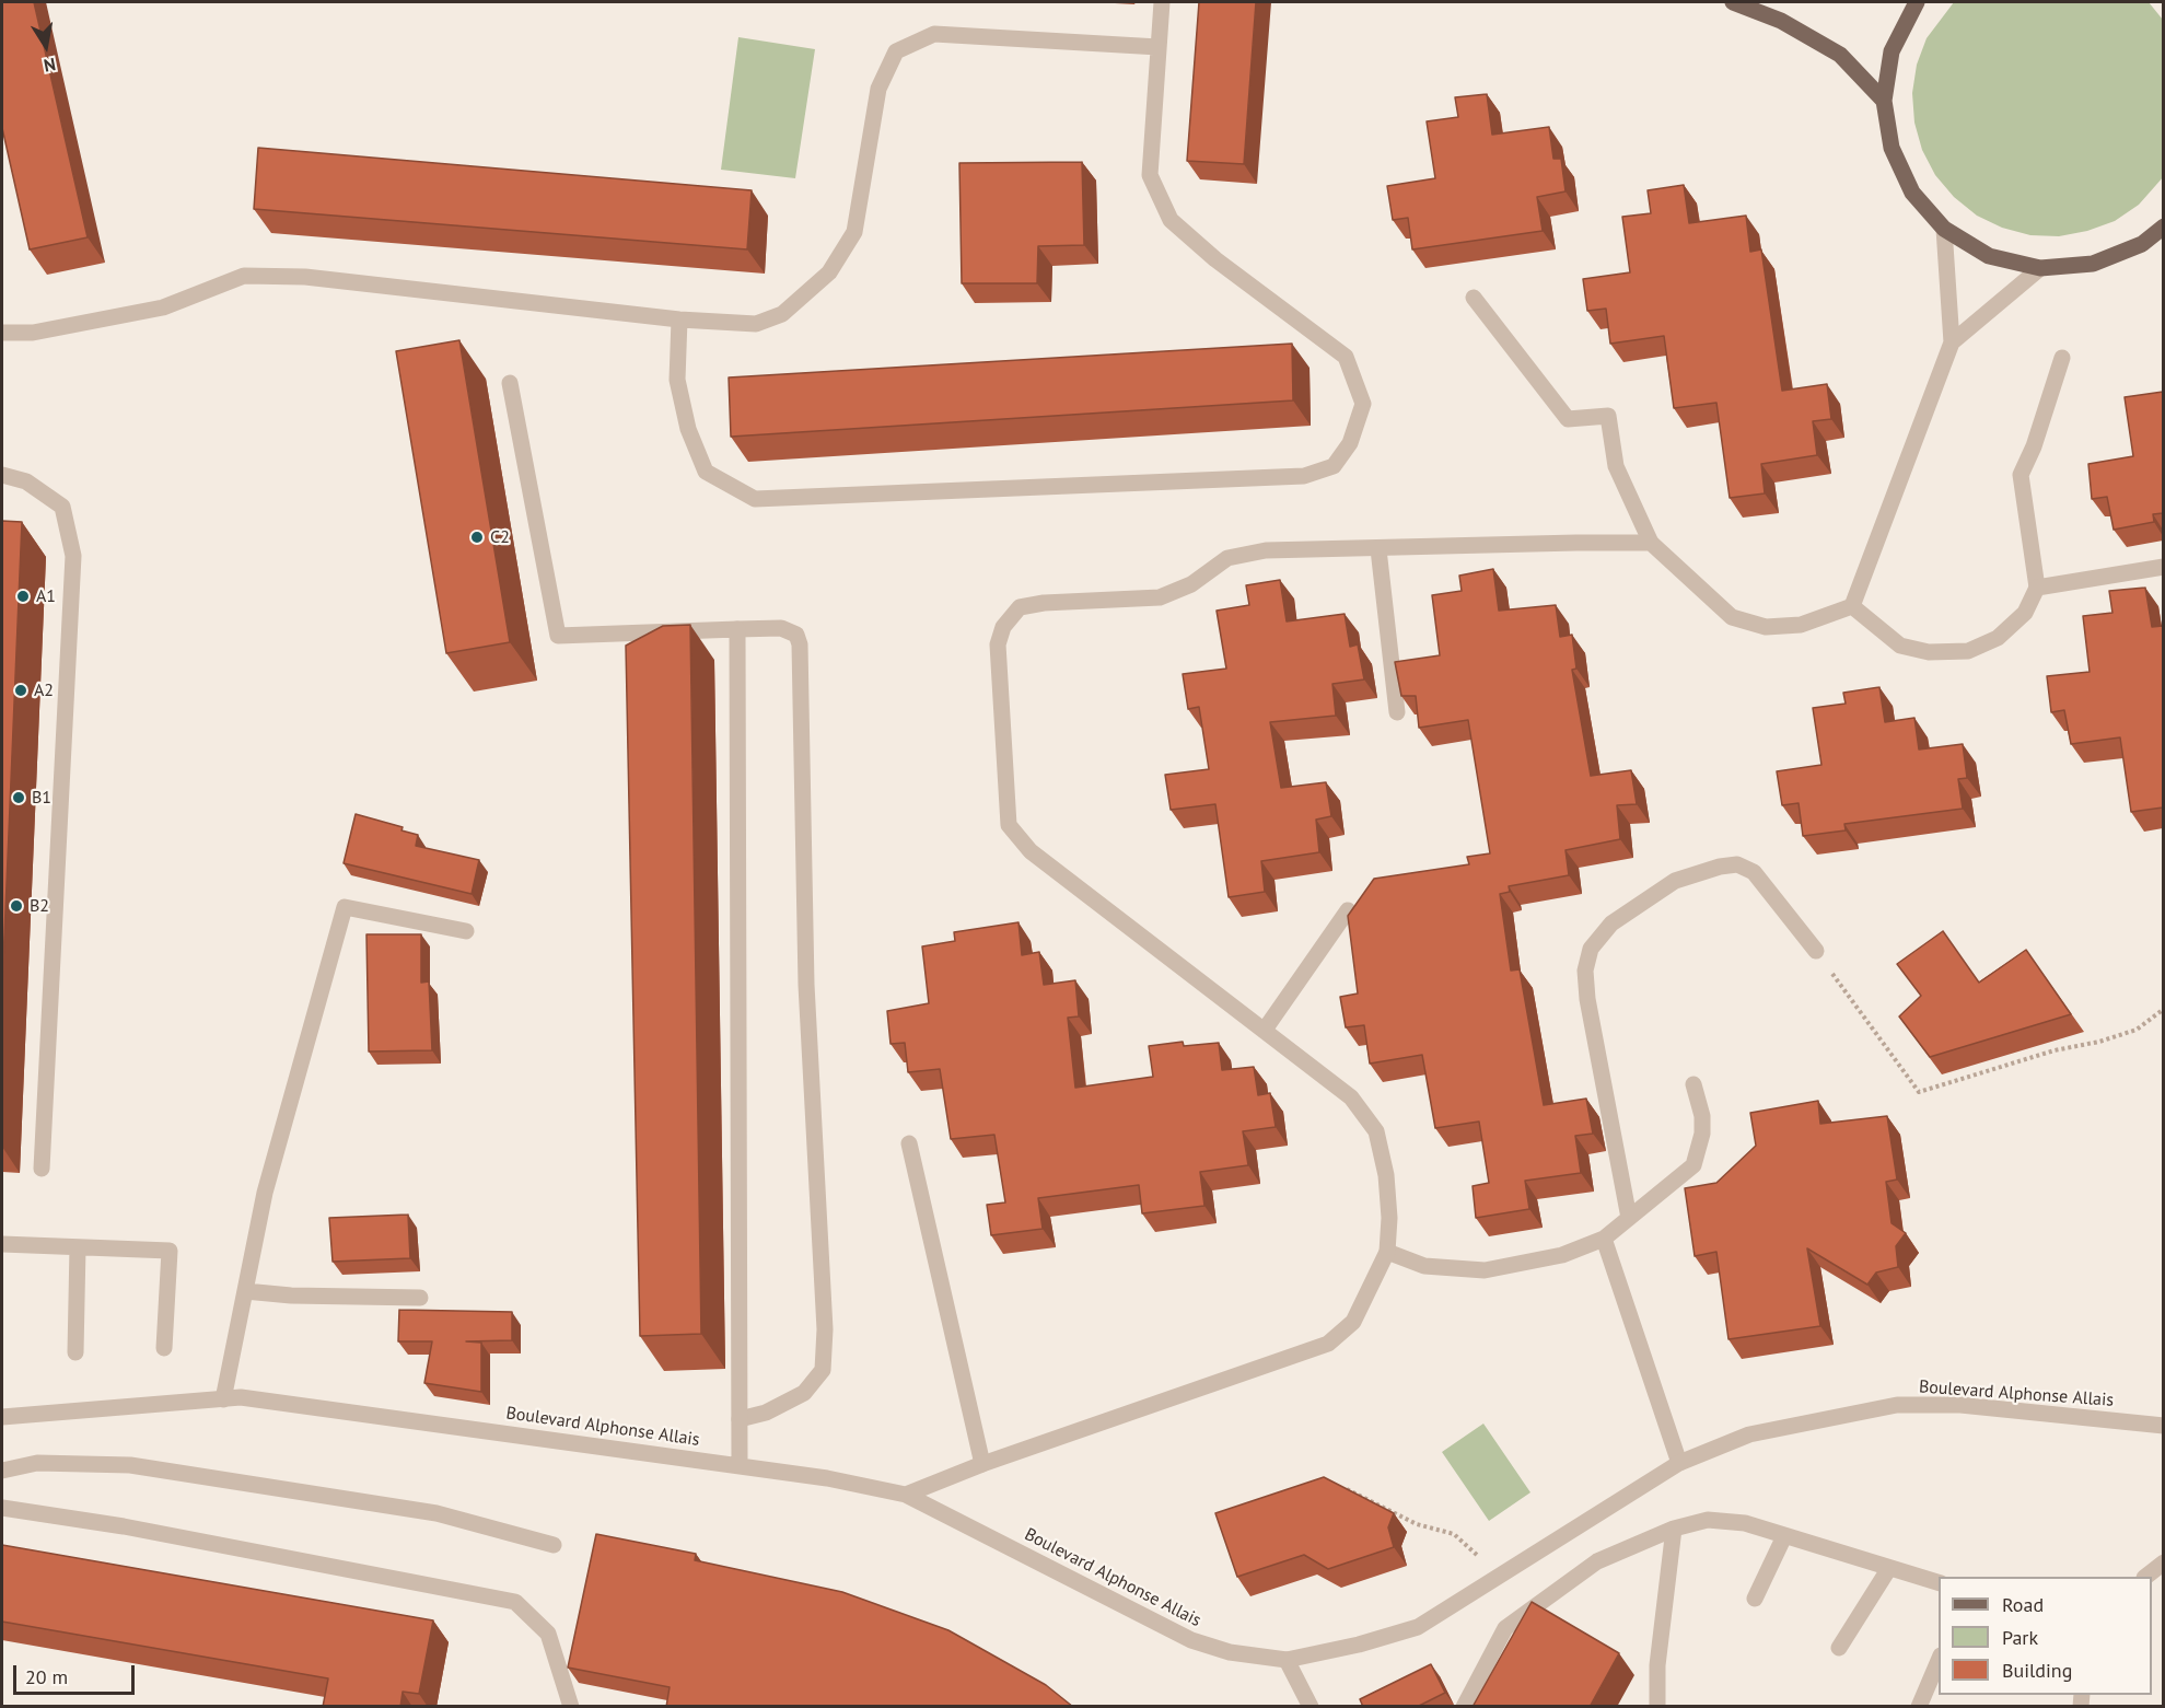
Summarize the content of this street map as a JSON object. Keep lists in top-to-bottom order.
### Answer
{
  "streets": {
    "street": ["Boulevard Alphonse Allais"]
  },
  "places": [
    "C2",
    "A1",
    "A2",
    "B1",
    "B2"
  ],
  "legend": ["Road", "Park", "Building"],
  "scale_bar": "20 m",
  "north": "bottom"
}
